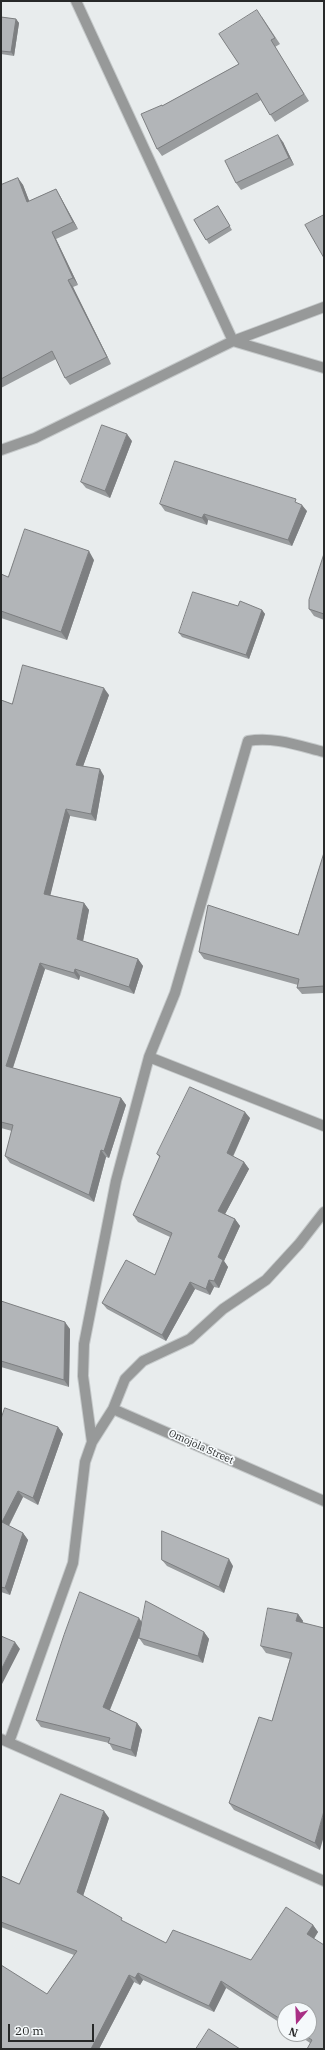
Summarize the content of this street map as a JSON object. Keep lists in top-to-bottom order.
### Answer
{
  "streets": {
    "street": ["Omojola Street"]
  },
  "scale_bar": "20 m",
  "north": "bottom"
}
